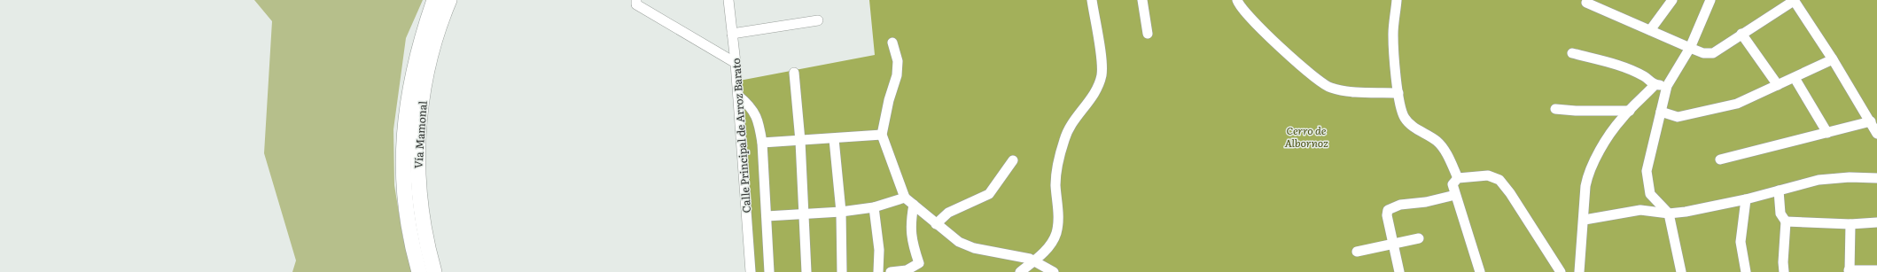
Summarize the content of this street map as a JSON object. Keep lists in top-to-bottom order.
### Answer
{
  "streets": {
    "main road": ["Vía Mamonal"],
    "street": ["Calle Principal de Arroz Barato"]
  },
  "parks": ["Cerro de Albornoz"]
}
